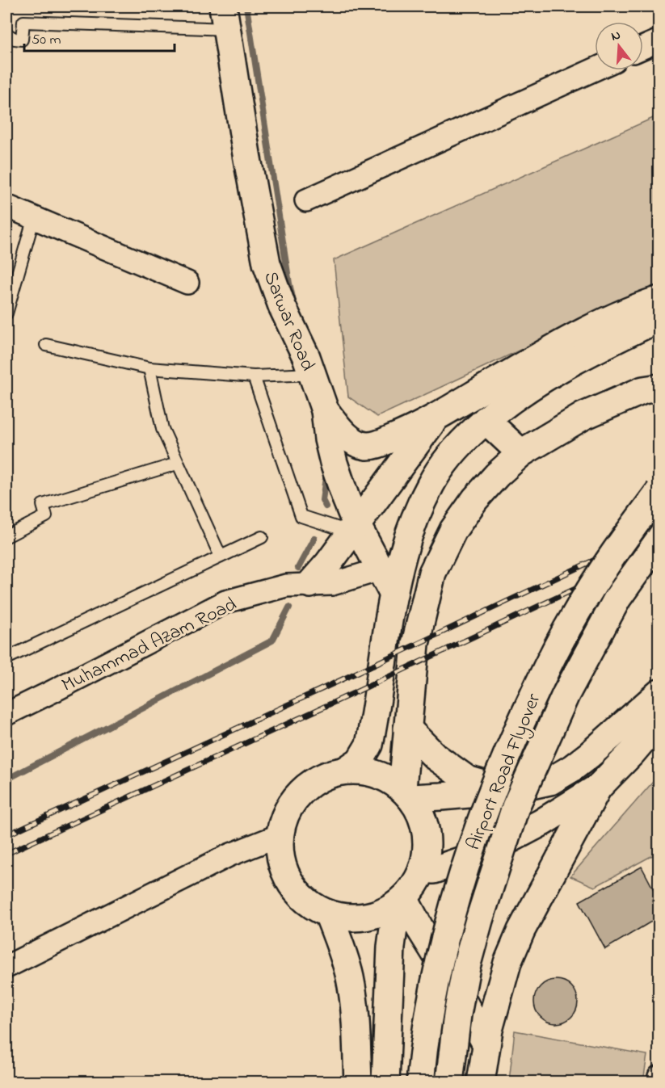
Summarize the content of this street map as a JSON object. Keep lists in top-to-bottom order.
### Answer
{
  "streets": {
    "main road": ["Sarwar Road", "Airport Road Flyover"],
    "street": ["Muhammad Azam Road"]
  },
  "crossings": [
    ["Sarwar Road", "Muhammad Azam Road"]
  ],
  "scale_bar": "50 m",
  "north": "top"
}
